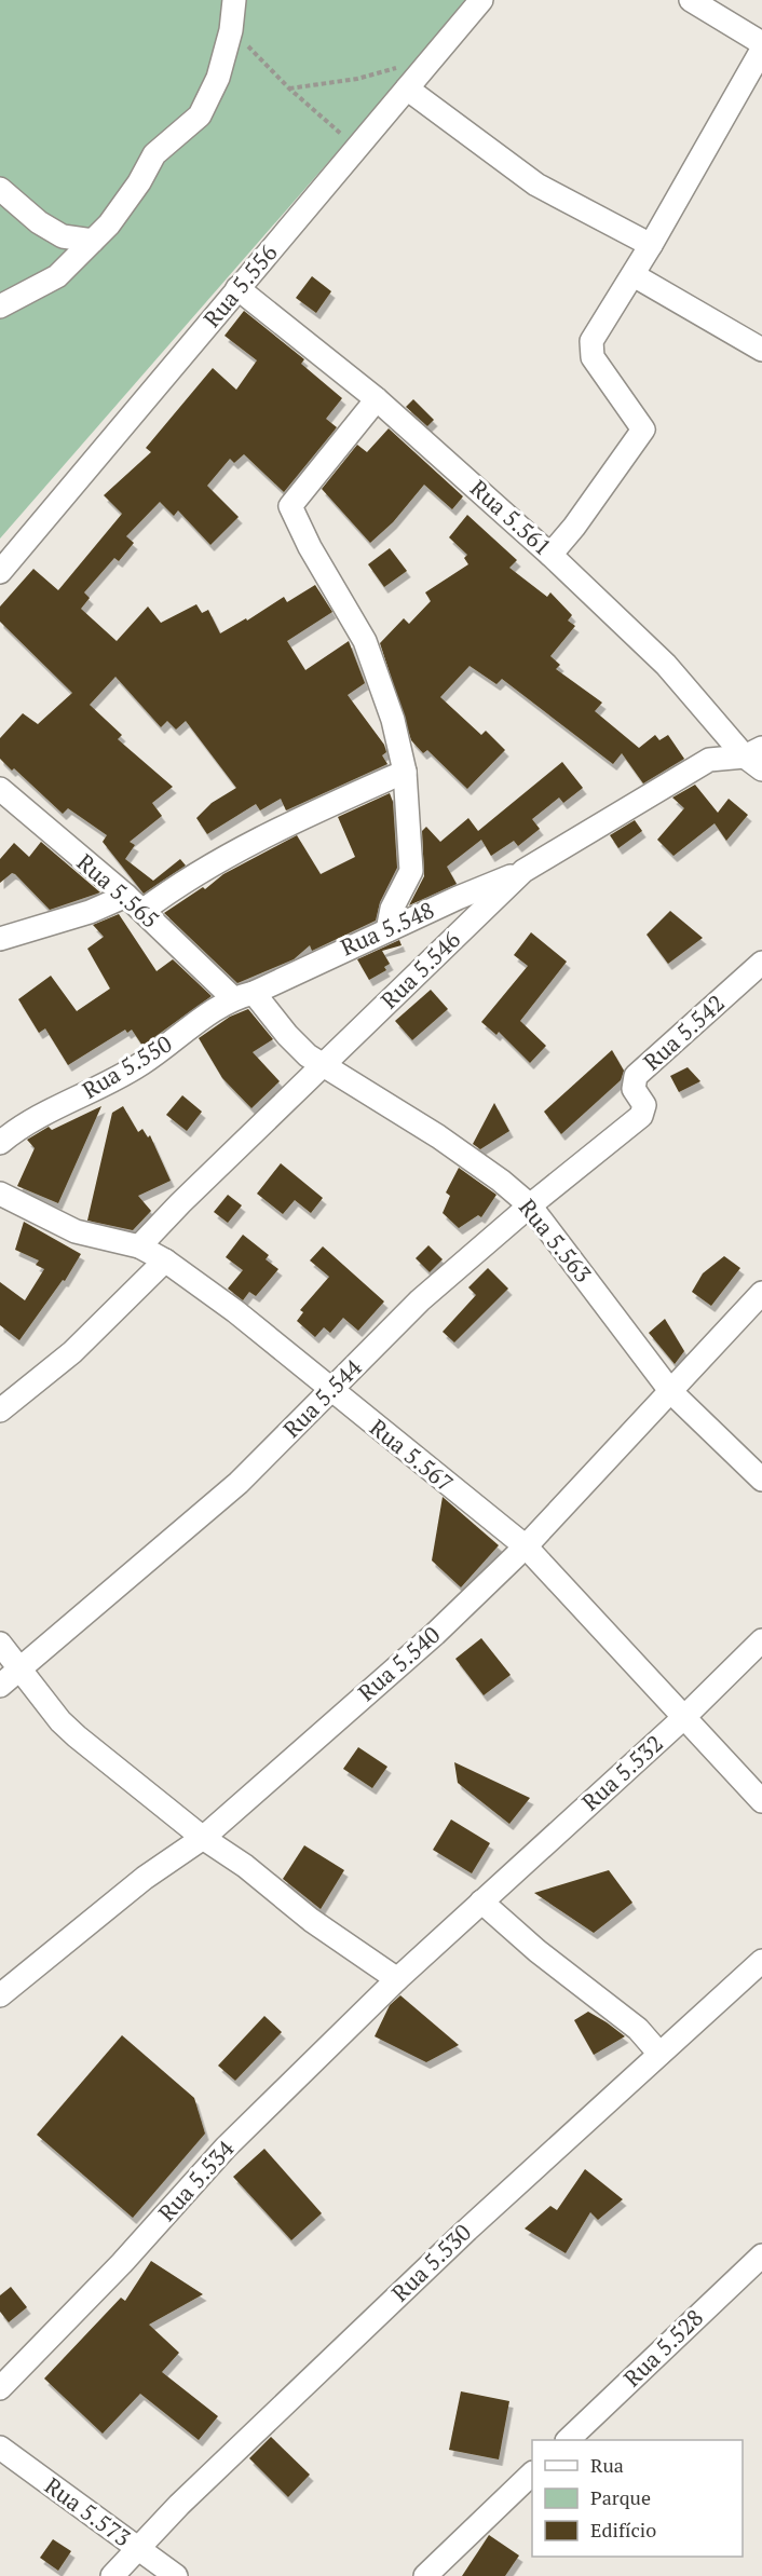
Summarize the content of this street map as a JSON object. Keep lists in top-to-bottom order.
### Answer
{
  "streets": {
    "street": [
      "Rua 5.556",
      "Rua 5.561",
      "Rua 5.565",
      "Rua 5.548",
      "Rua 5.546",
      "Rua 5.542",
      "Rua 5.550",
      "Rua 5.563",
      "Rua 5.544",
      "Rua 5.567",
      "Rua 5.540",
      "Rua 5.532",
      "Rua 5.534",
      "Rua 5.530",
      "Rua 5.528",
      "Rua 5.573"
    ]
  },
  "crossings": [
    ["Rua 5.556", "Rua 5.561"],
    ["Rua 5.561", "Rua 5.546"],
    ["Rua 5.565", "Rua 5.548"],
    ["Rua 5.565", "Rua 5.550"],
    ["Rua 5.565", "Rua 5.563"],
    ["Rua 5.548", "Rua 5.546"],
    ["Rua 5.548", "Rua 5.550"],
    ["Rua 5.548", "Rua 5.563"],
    ["Rua 5.546", "Rua 5.563"],
    ["Rua 5.546", "Rua 5.567"],
    ["Rua 5.542", "Rua 5.544"],
    ["Rua 5.550", "Rua 5.563"],
    ["Rua 5.563", "Rua 5.544"],
    ["Rua 5.563", "Rua 5.540"],
    ["Rua 5.544", "Rua 5.567"],
    ["Rua 5.567", "Rua 5.540"],
    ["Rua 5.567", "Rua 5.532"],
    ["Rua 5.532", "Rua 5.534"],
    ["Rua 5.530", "Rua 5.573"]
  ],
  "legend": ["Rua", "Parque", "Edifício"]
}
